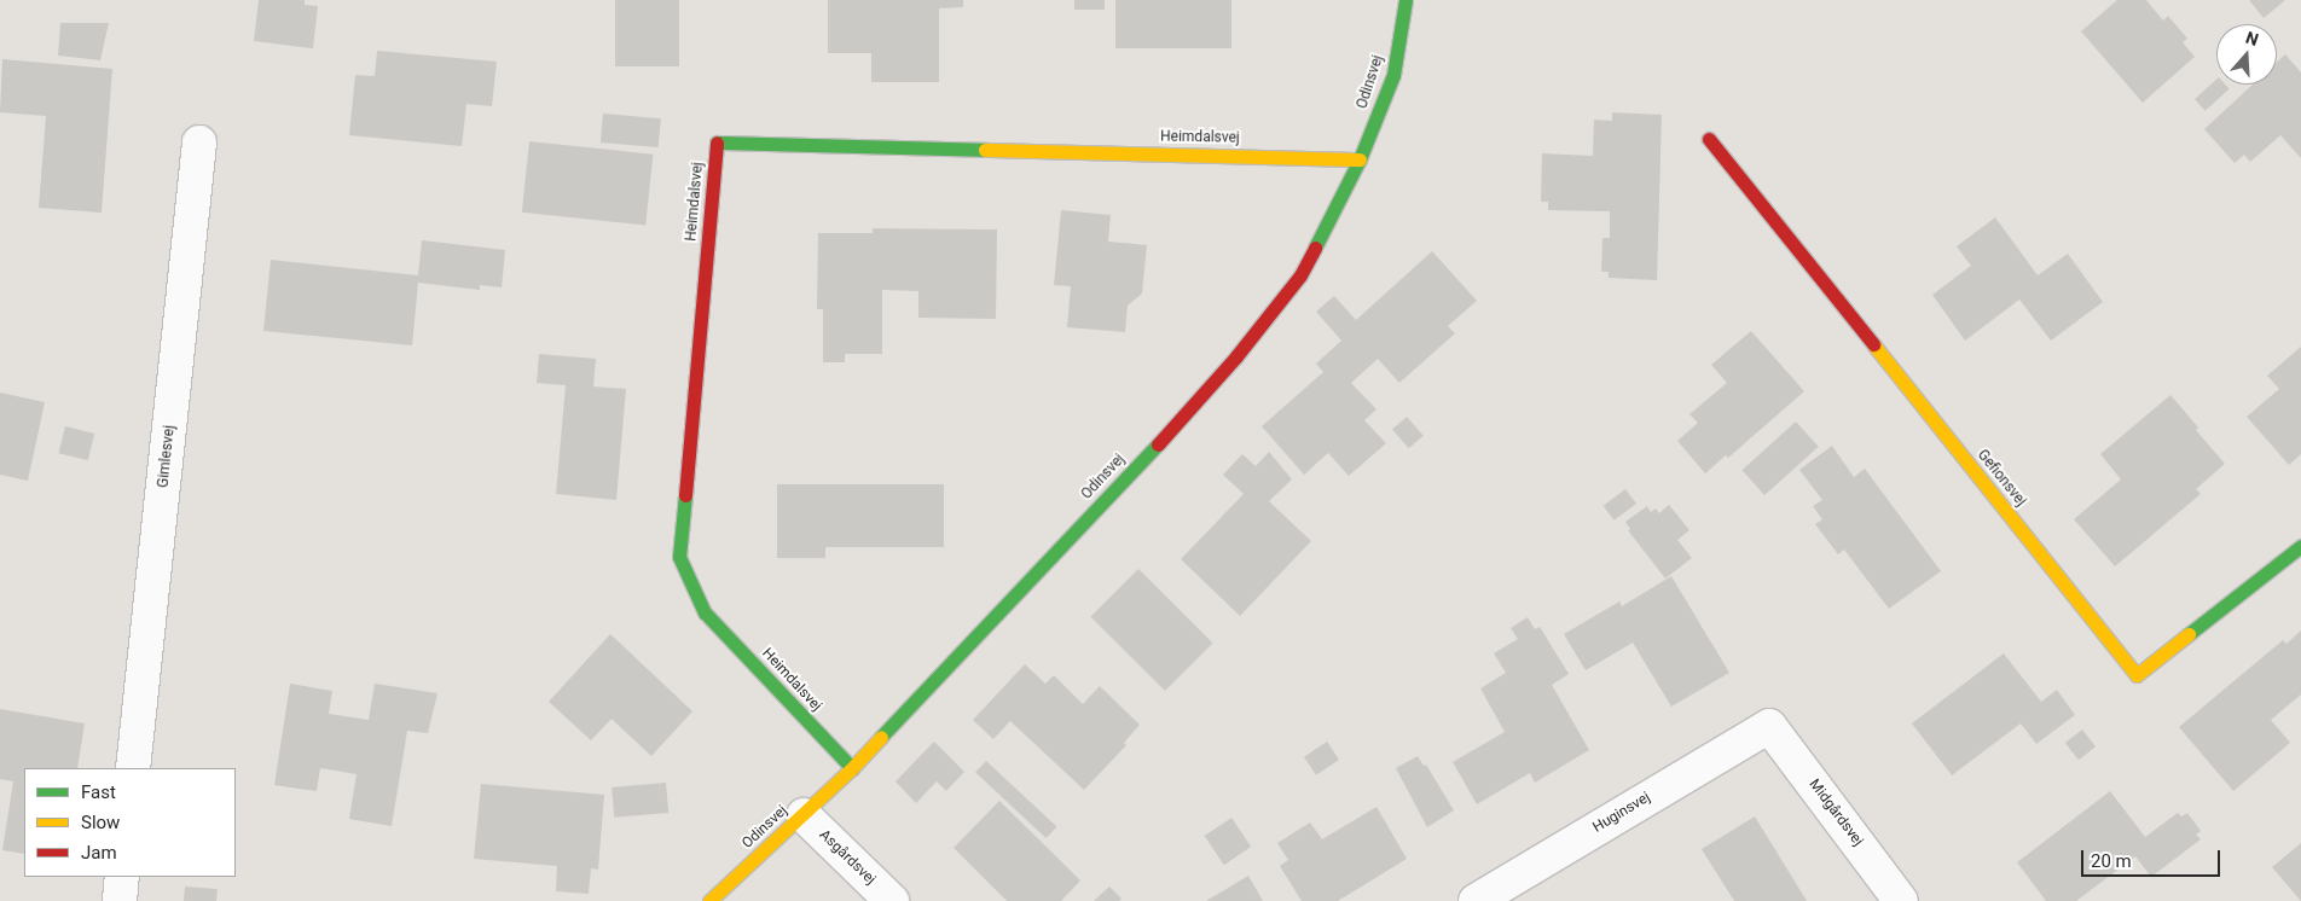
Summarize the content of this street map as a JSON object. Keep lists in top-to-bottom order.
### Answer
{
  "streets": {
    "street": [
      "Odinsvej",
      "Heimdalsvej",
      "Gimlesvej",
      "Gefionsvej",
      "Huginsvej",
      "Midgårdsvej",
      "Asgårdsvej"
    ]
  },
  "crossings": [
    ["Odinsvej", "Heimdalsvej"],
    ["Odinsvej", "Asgårdsvej"],
    ["Huginsvej", "Midgårdsvej"]
  ],
  "legend": ["Fast", "Slow", "Jam"],
  "scale_bar": "20 m",
  "north": "top"
}
